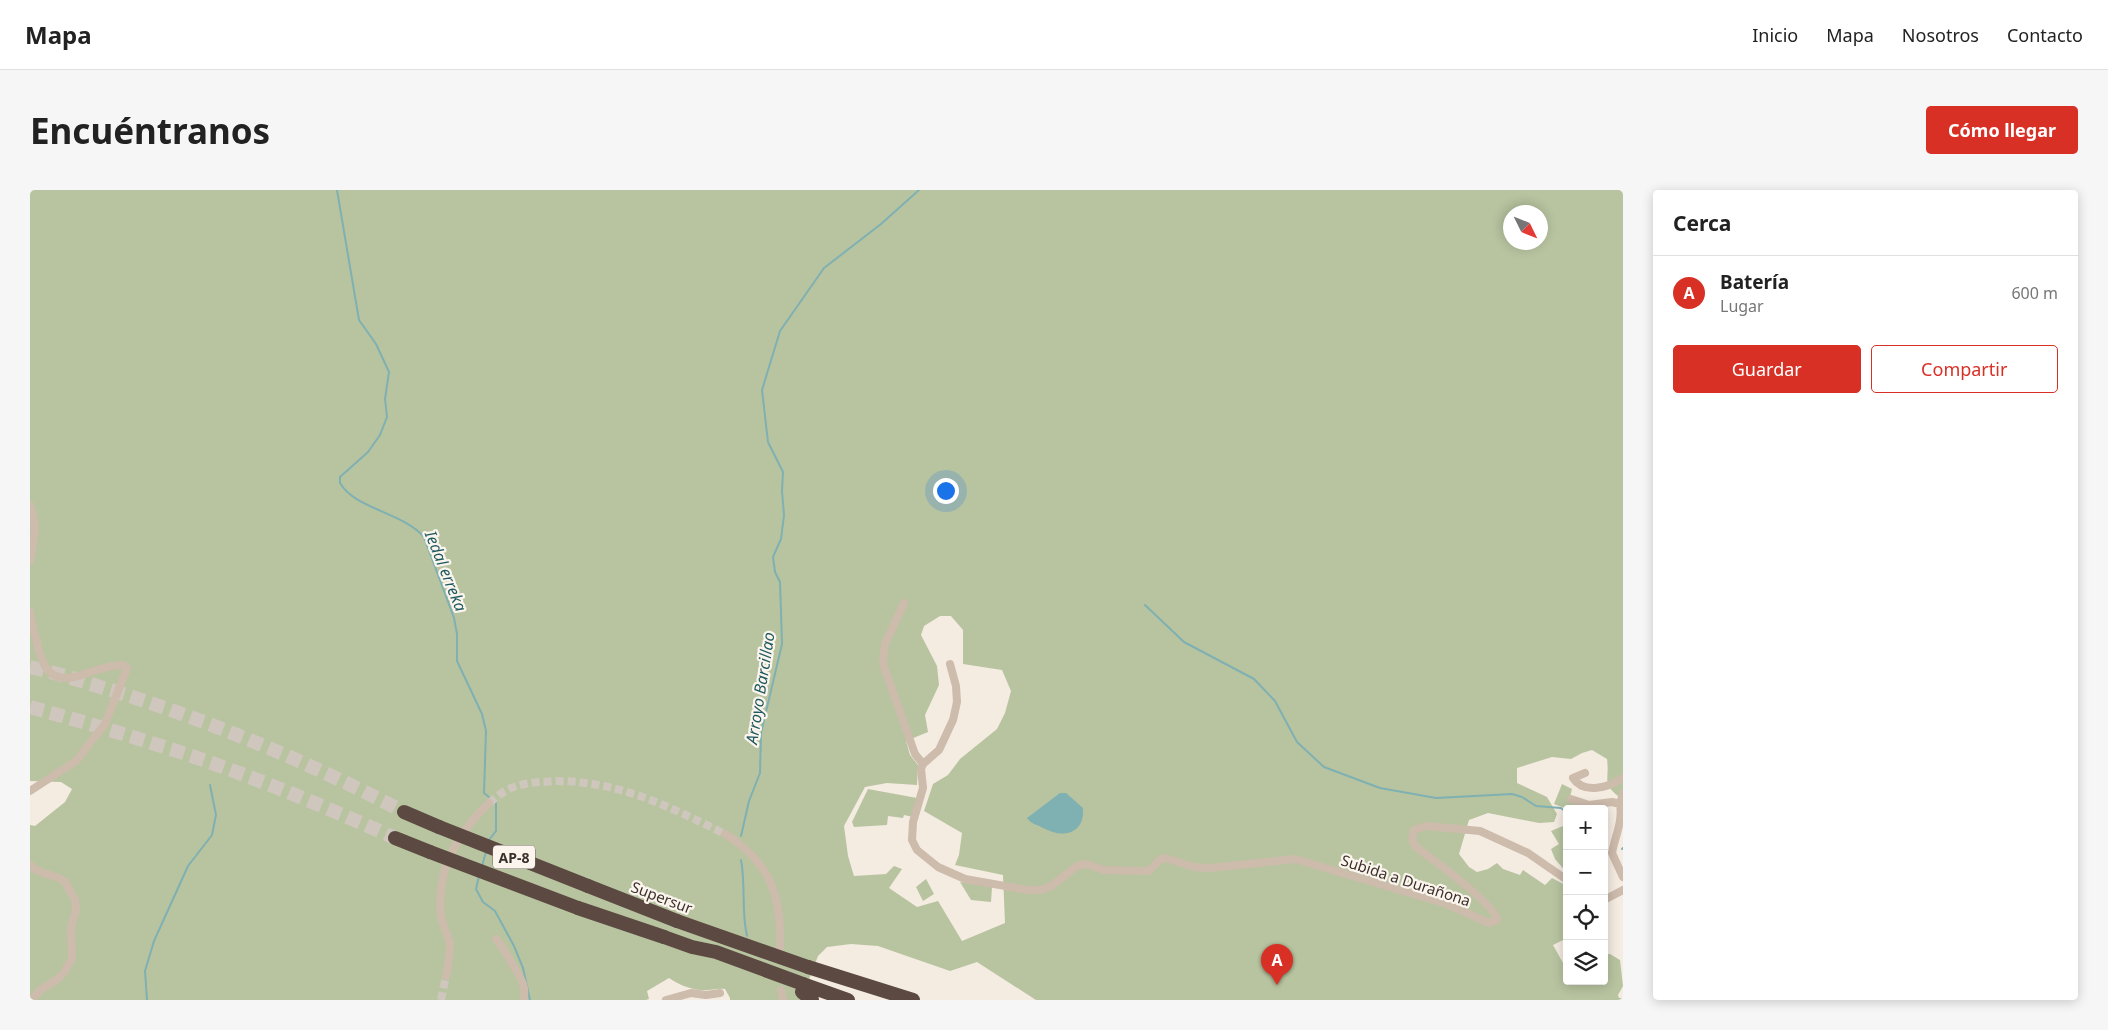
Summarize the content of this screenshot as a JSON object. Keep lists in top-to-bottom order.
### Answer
{
  "streets": {
    "highway": ["AP-8", "Supersur"],
    "street": ["Subida a Durañona"]
  },
  "water": ["Iedal erreka", "Arroyo Barcillao"],
  "north": "bottom right",
  "page": {
    "header": "Mapa",
    "nav": [
      "Inicio",
      "Mapa",
      "Nosotros",
      "Contacto"
    ],
    "buttons": [
      "Cómo llegar",
      ["Guardar", "Compartir"]
    ],
    "title": "Encuéntranos",
    "heading": "Cerca",
    "list": [
      {
        "mark": "A",
        "name": "Batería",
        "note": "Lugar",
        "value": "600 m"
      }
    ],
    "map_buttons": ["+", "−"],
    "pins": "A"
  }
}
